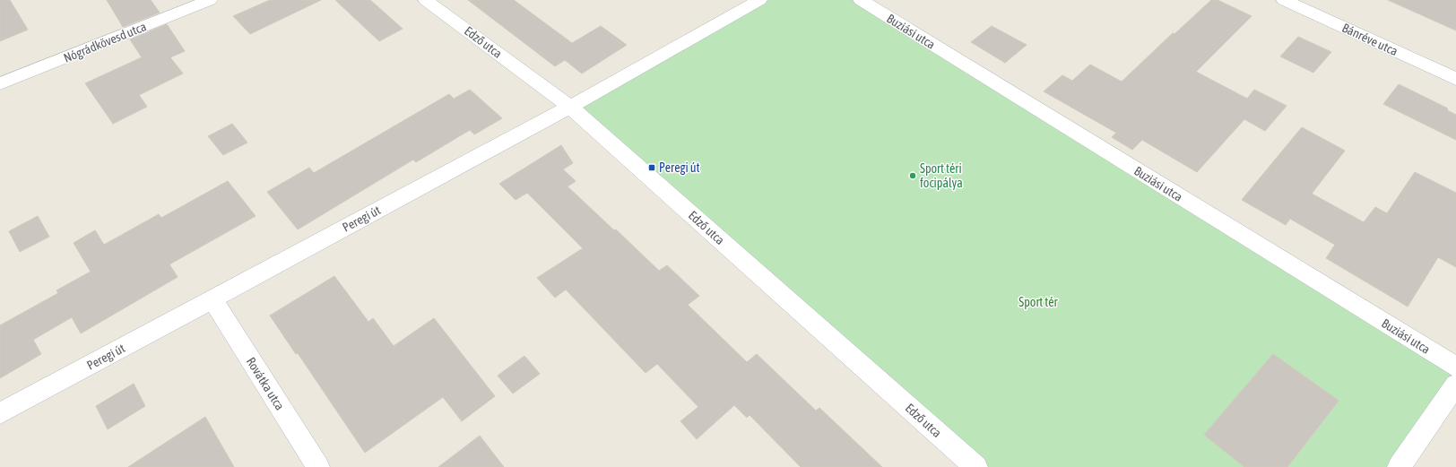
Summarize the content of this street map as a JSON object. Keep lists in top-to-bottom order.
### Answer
{
  "streets": {
    "street": [
      "Buziási utca",
      "Bánréve utca",
      "Nógrádkövesd utca",
      "Edző utca",
      "Peregi út",
      "Rovátka utca"
    ]
  },
  "crossings": [
    ["Edző utca", "Peregi út"],
    ["Peregi út", "Rovátka utca"]
  ],
  "parks": ["Sport tér"],
  "places": {
    "transit": ["Peregi út"],
    "other": ["Sport téri focipálya"]
  }
}
